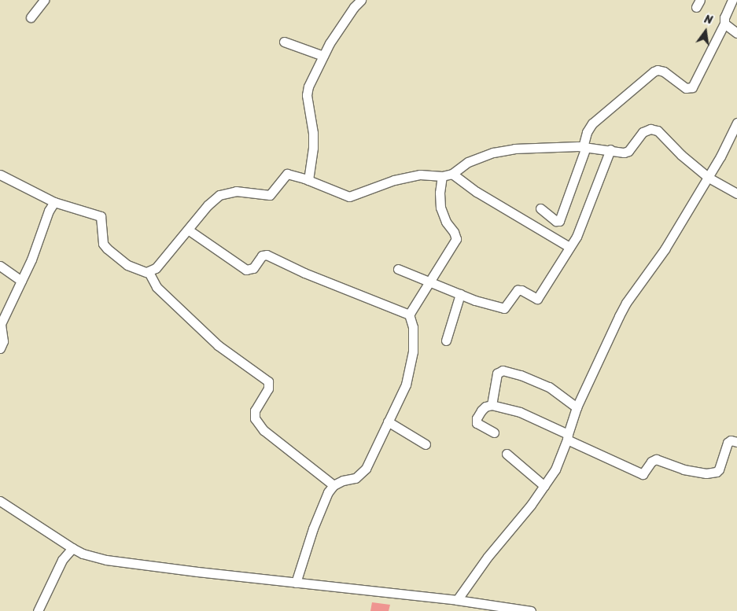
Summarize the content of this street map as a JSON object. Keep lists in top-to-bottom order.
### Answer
{
  "north": "top"
}
